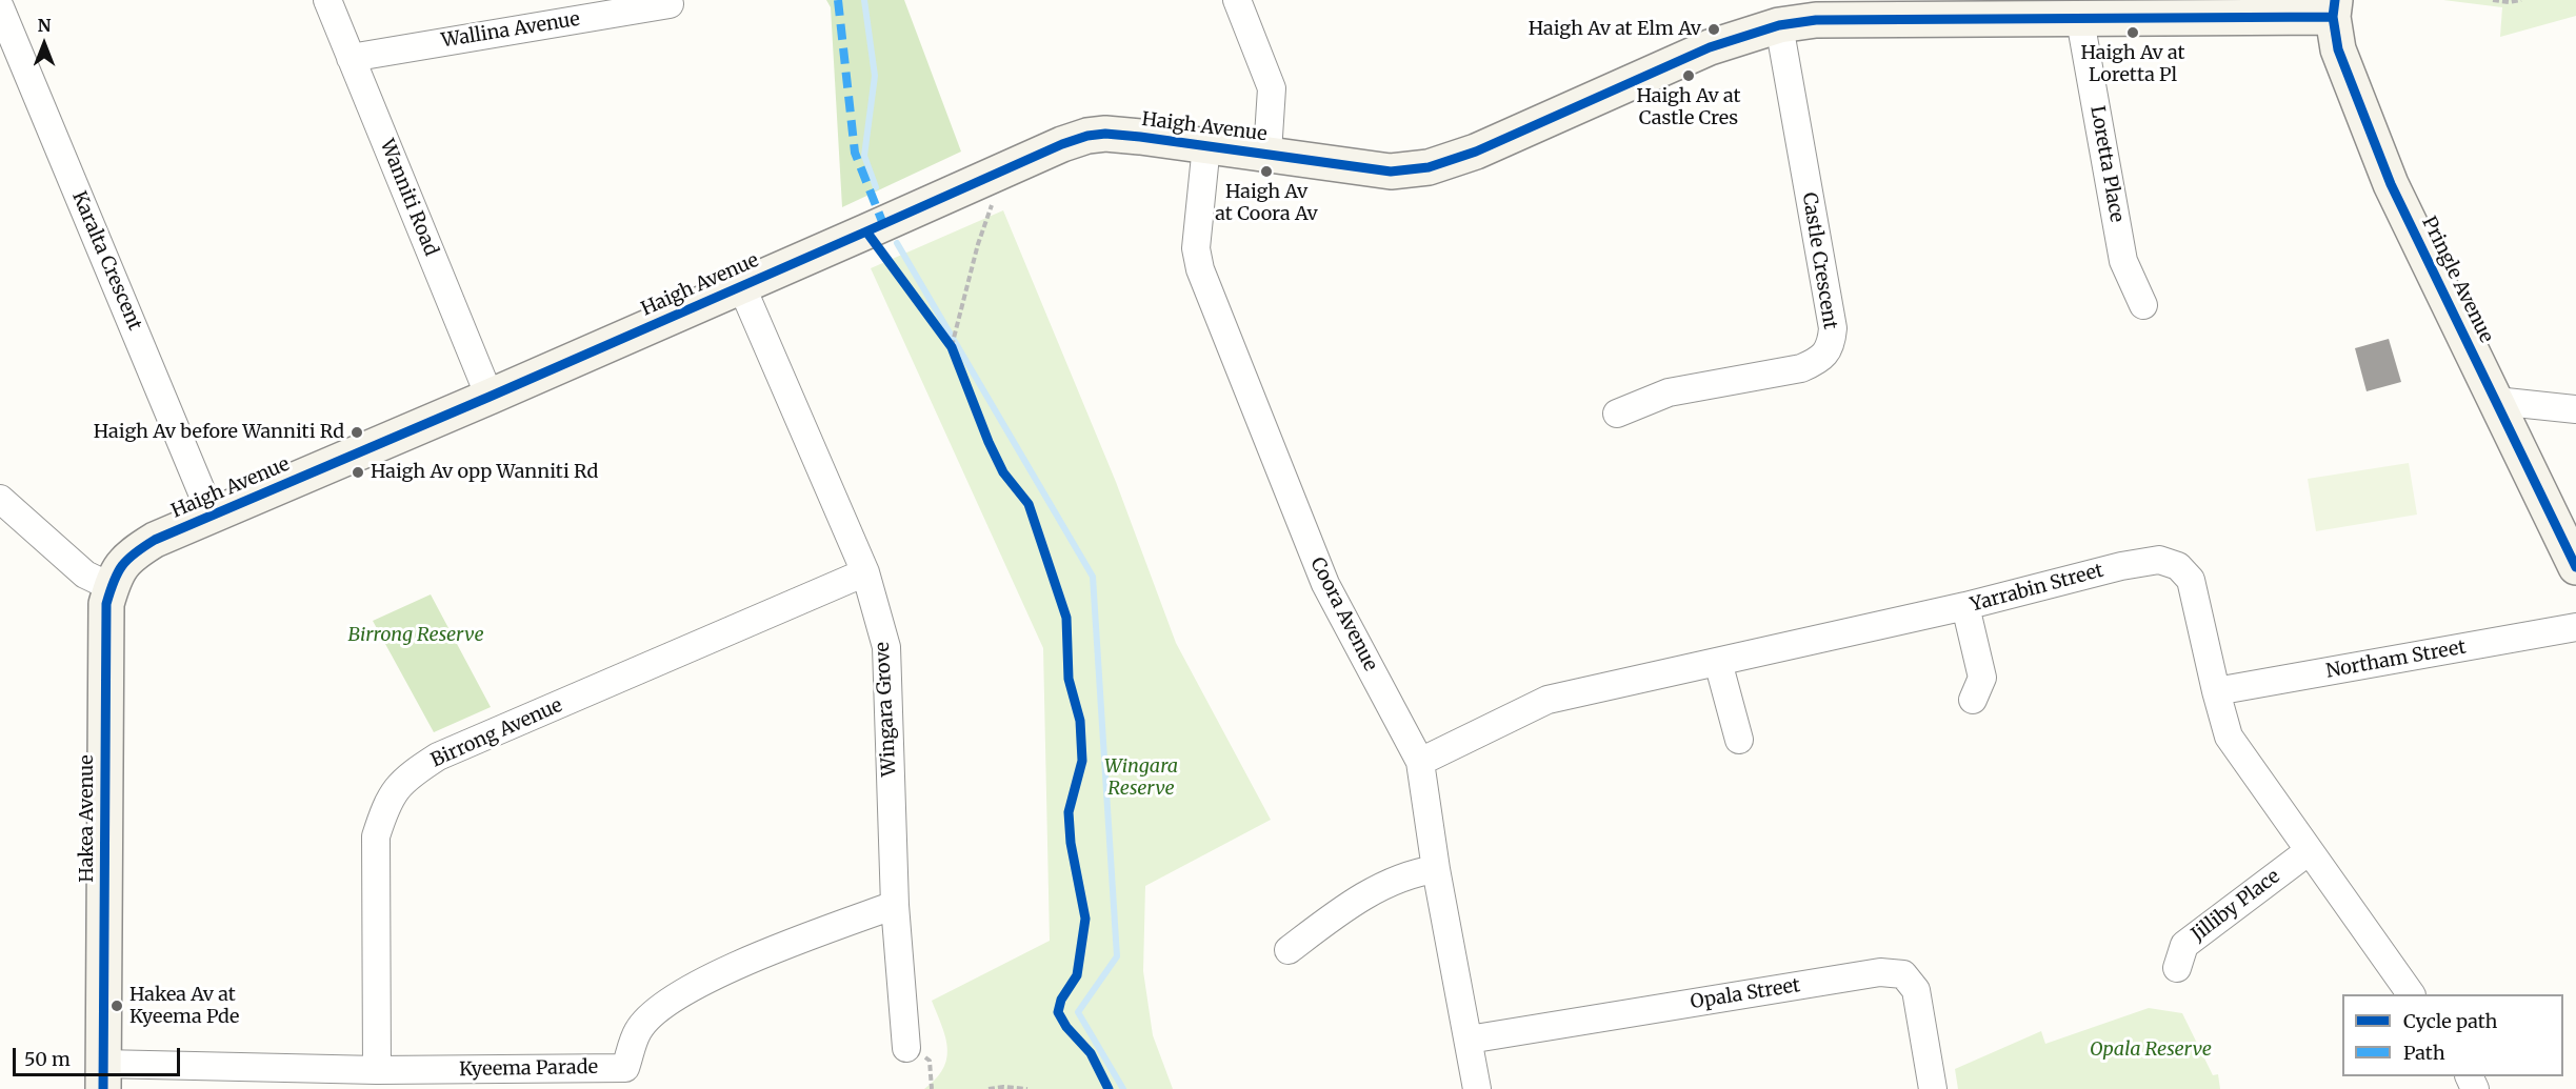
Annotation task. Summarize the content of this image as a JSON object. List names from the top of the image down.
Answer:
{
  "streets": {
    "street": [
      "Wallina Avenue",
      "Haigh Avenue",
      "Loretta Place",
      "Wanniti Road",
      "Karalta Crescent",
      "Castle Crescent",
      "Pringle Avenue",
      "Yarrabin Street",
      "Coora Avenue",
      "Northam Street",
      "Wingara Grove",
      "Birrong Avenue",
      "Hakea Avenue",
      "Jilliby Place",
      "Opala Street",
      "Kyeema Parade"
    ]
  },
  "crossings": [
    ["Wallina Avenue", "Wanniti Road"],
    ["Haigh Avenue", "Loretta Place"],
    ["Haigh Avenue", "Wanniti Road"],
    ["Haigh Avenue", "Karalta Crescent"],
    ["Haigh Avenue", "Castle Crescent"],
    ["Haigh Avenue", "Pringle Avenue"],
    ["Haigh Avenue", "Coora Avenue"],
    ["Haigh Avenue", "Wingara Grove"],
    ["Haigh Avenue", "Hakea Avenue"],
    ["Yarrabin Street", "Coora Avenue"],
    ["Yarrabin Street", "Northam Street"],
    ["Yarrabin Street", "Jilliby Place"],
    ["Coora Avenue", "Opala Street"],
    ["Wingara Grove", "Birrong Avenue"],
    ["Wingara Grove", "Kyeema Parade"],
    ["Birrong Avenue", "Kyeema Parade"],
    ["Hakea Avenue", "Kyeema Parade"]
  ],
  "parks": ["Birrong Reserve", "Wingara Reserve", "Opala Reserve"],
  "places": [
    "Haigh Av at Elm Av",
    "Haigh Av at Loretta Pl",
    "Haigh Av at Castle Cres",
    "Haigh Av at Coora Av",
    "Haigh Av before Wanniti Rd",
    "Haigh Av opp Wanniti Rd",
    "Hakea Av at Kyeema Pde"
  ],
  "legend": ["Cycle path", "Path"],
  "scale_bar": "50 m",
  "north": "top"
}
